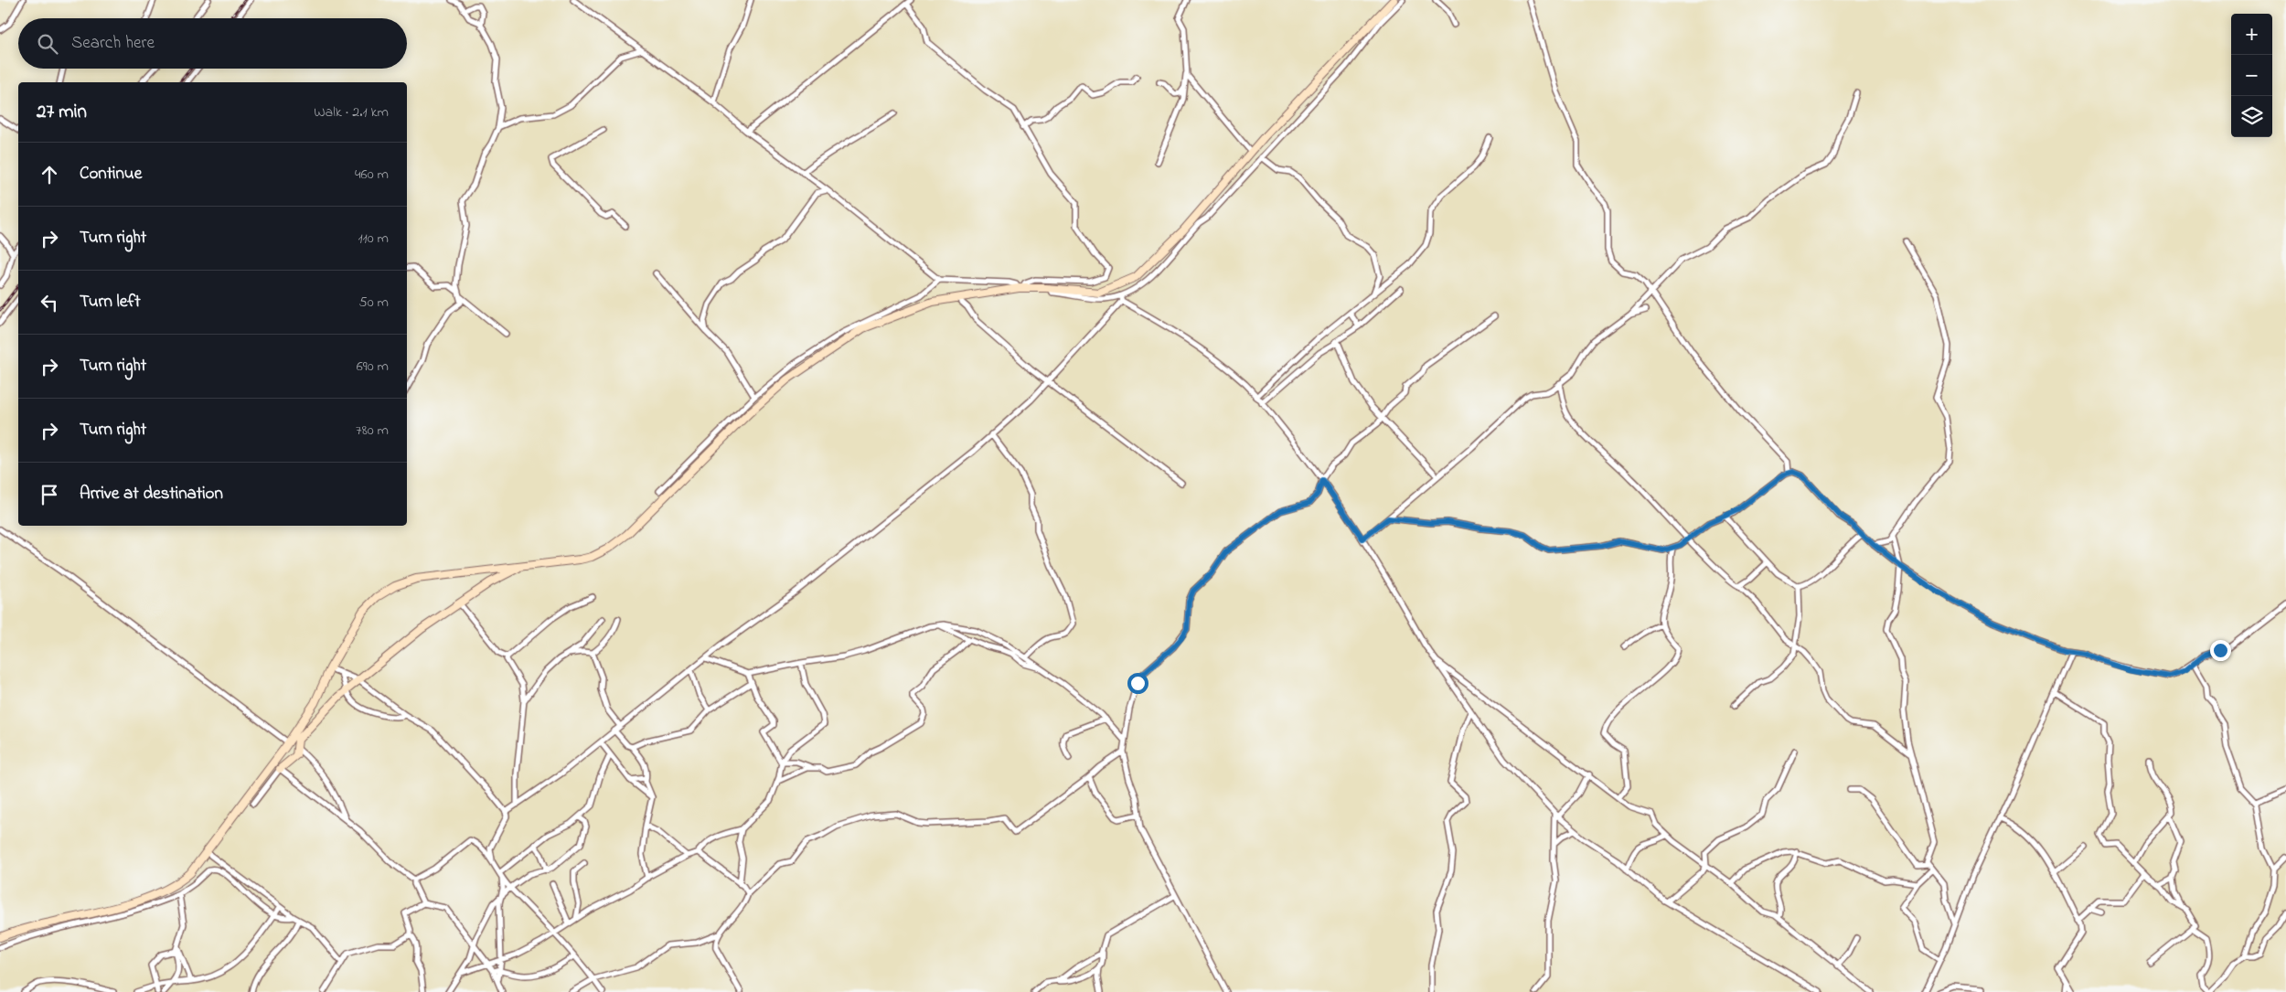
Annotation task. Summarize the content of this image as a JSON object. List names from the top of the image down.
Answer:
{
  "page": {
    "map_buttons": ["+", "−"],
    "search": "Search here",
    "heading": ["27 min", "Walk · 2.1 km"],
    "list": [
      ["Continue", "460 m"],
      ["Turn right", "110 m"],
      ["Turn left", "50 m"],
      ["Turn right", "690 m"],
      ["Turn right", "780 m"],
      "Arrive at destination"
    ]
  }
}
